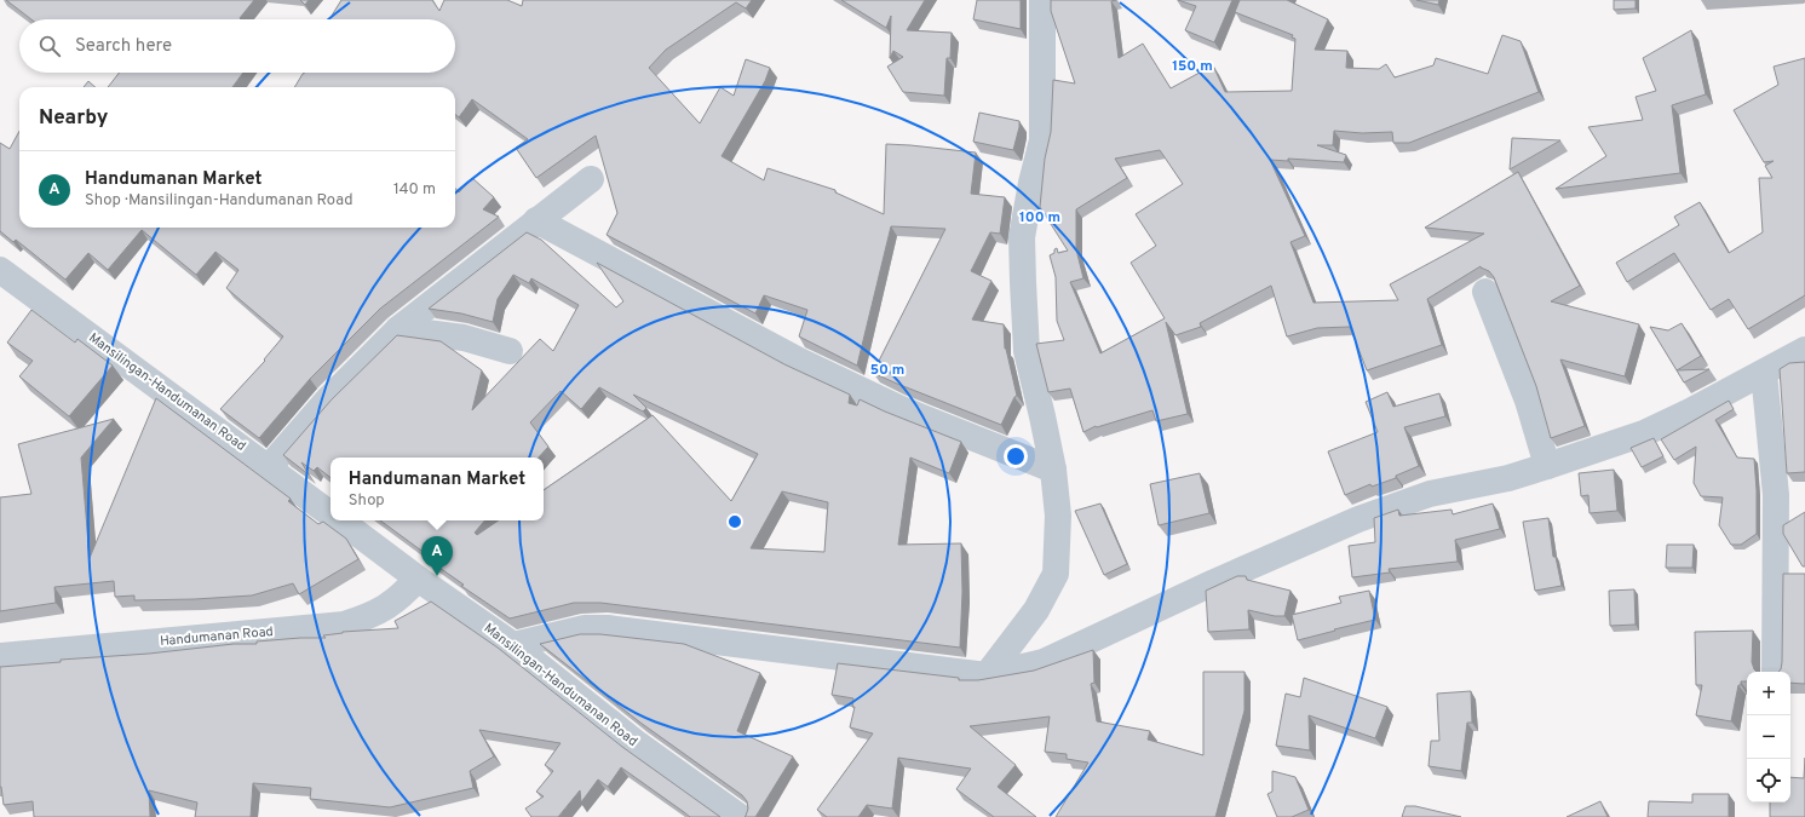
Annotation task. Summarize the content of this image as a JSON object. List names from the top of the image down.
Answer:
{
  "streets": {
    "street": ["Mansilingan-Handumanan Road", "Handumanan Road"]
  },
  "crossings": [
    ["Mansilingan-Handumanan Road", "Handumanan Road"]
  ],
  "page": {
    "search": "Search here",
    "heading": "Nearby",
    "list": [
      {
        "mark": "A",
        "name": "Handumanan Market",
        "note": "Shop · Mansilingan-Handumanan Road",
        "value": "140 m"
      }
    ],
    "popup": ["Handumanan Market", "Shop"],
    "pins": "A",
    "map_buttons": ["+", "−"]
  },
  "rings": ["150 m", "100 m", "50 m"]
}
